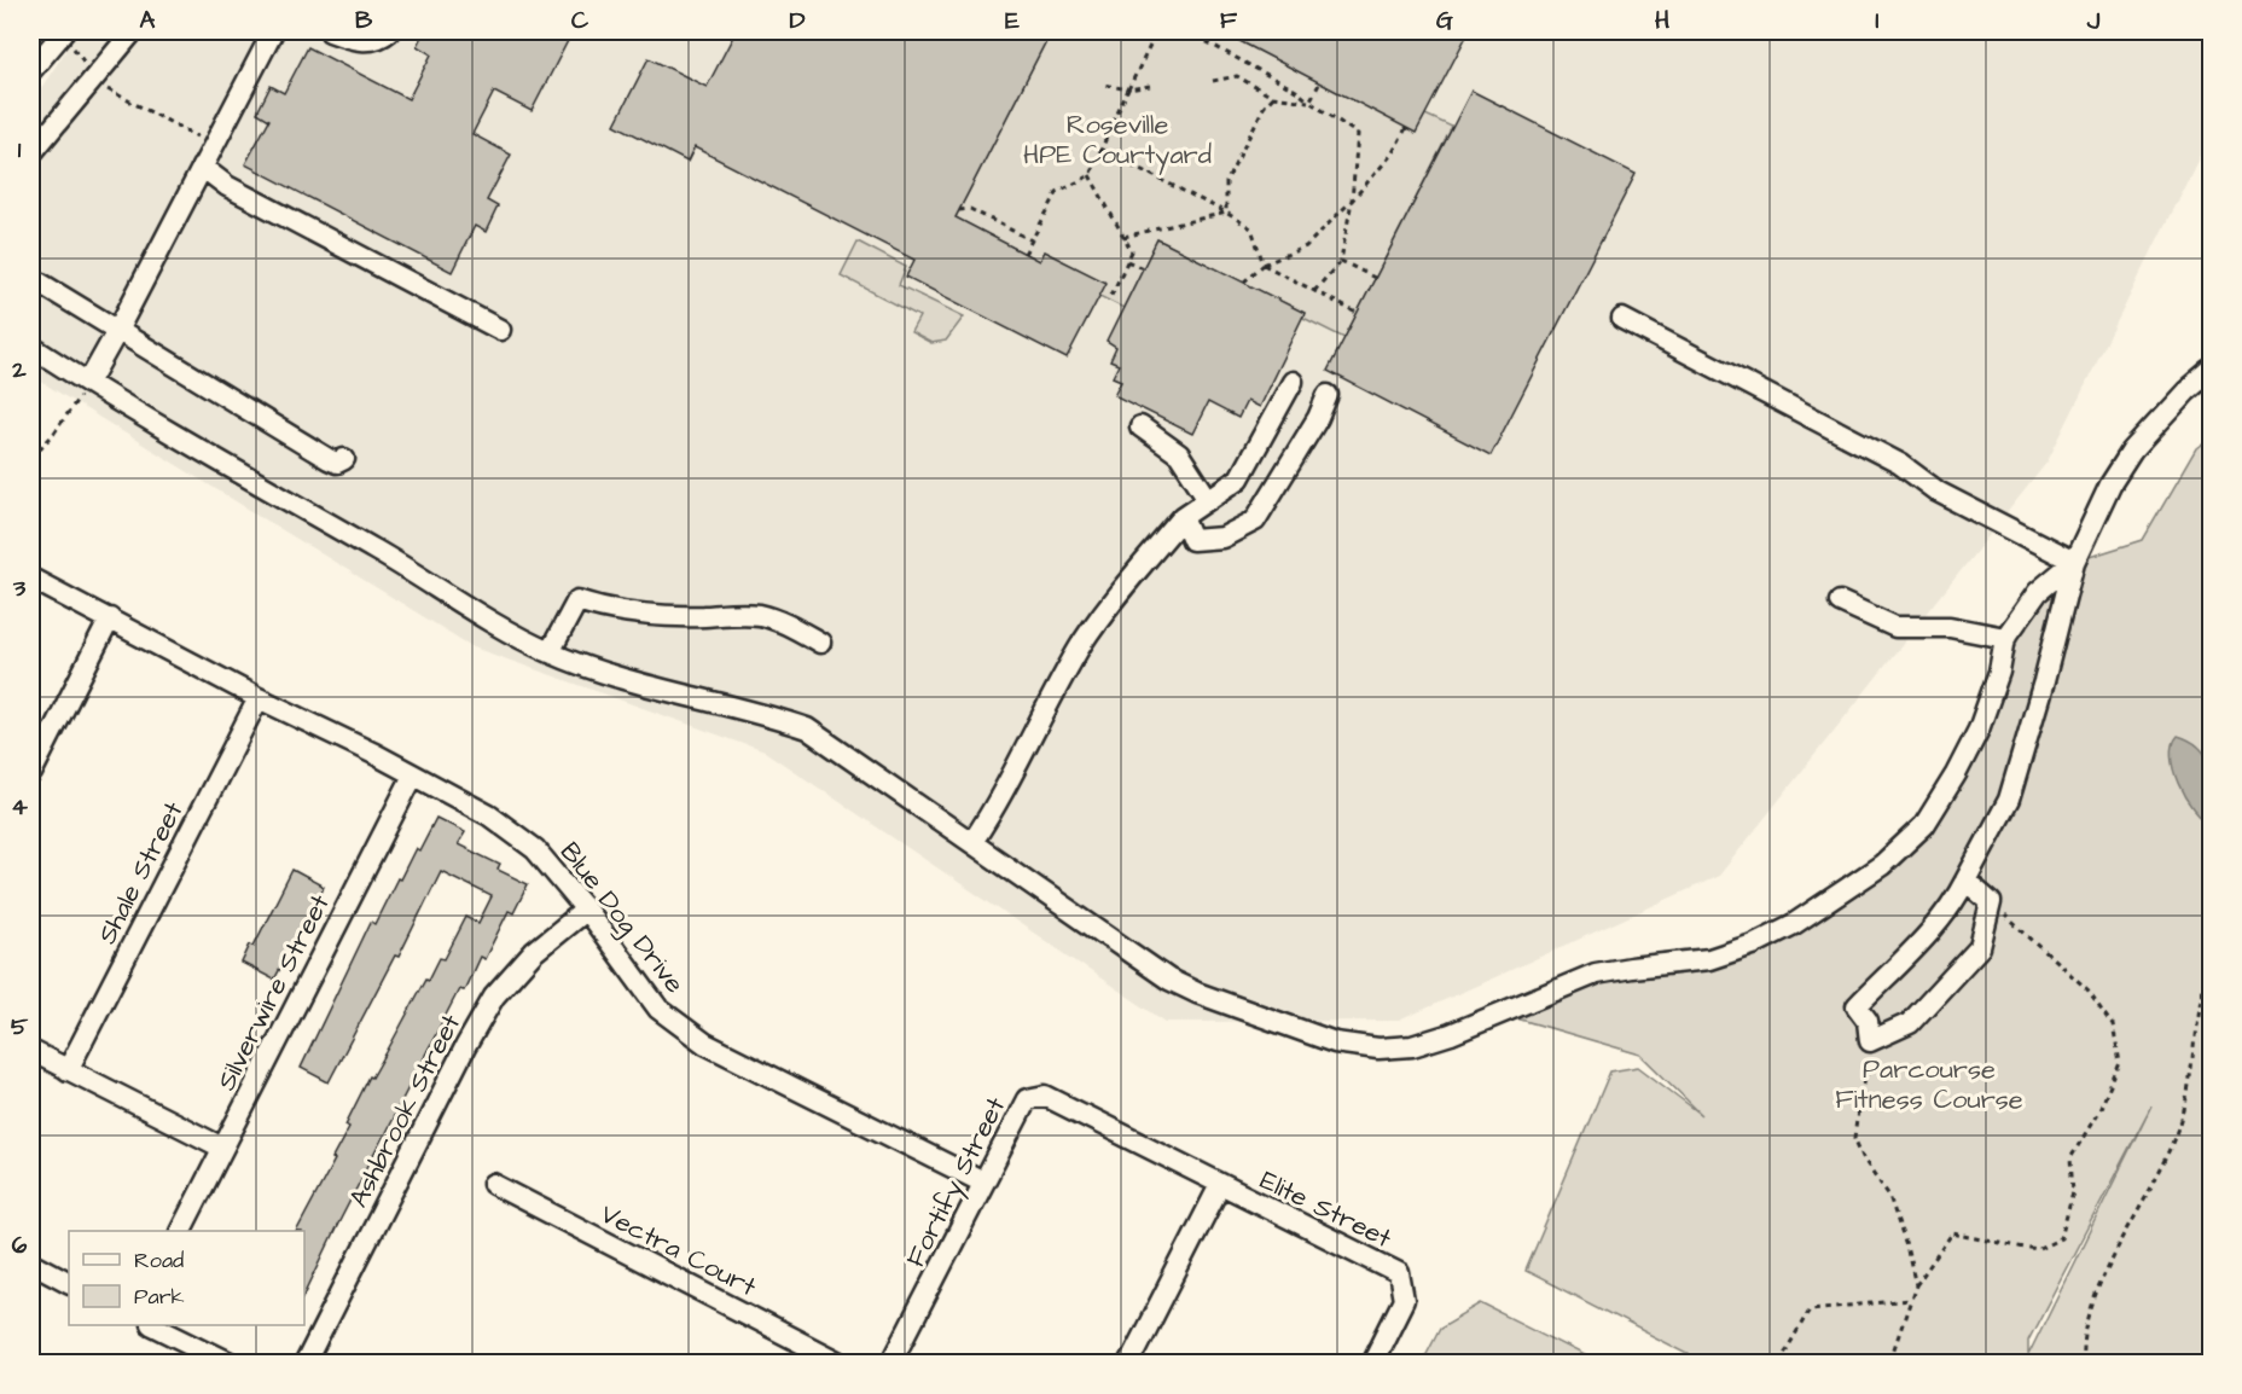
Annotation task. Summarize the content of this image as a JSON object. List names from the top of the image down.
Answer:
{
  "streets": {
    "street": [
      "Shale Street",
      "Blue Dog Drive",
      "Silverwire Street",
      "Ashbrook Street",
      "Fortify Street",
      "Elite Street",
      "Vectra Court"
    ]
  },
  "crossings": [
    ["Shale Street", "Blue Dog Drive"],
    ["Blue Dog Drive", "Silverwire Street"],
    ["Blue Dog Drive", "Ashbrook Street"],
    ["Blue Dog Drive", "Fortify Street"],
    ["Fortify Street", "Elite Street"]
  ],
  "parks": ["Roseville HPE Courtyard", "Parcourse Fitness Course"],
  "legend": ["Road", "Park"],
  "grid": {
    "columns": [
      "A",
      "B",
      "C",
      "D",
      "E",
      "F",
      "G",
      "H",
      "I",
      "J"
    ],
    "rows": [
      "1",
      "2",
      "3",
      "4",
      "5",
      "6"
    ]
  }
}
